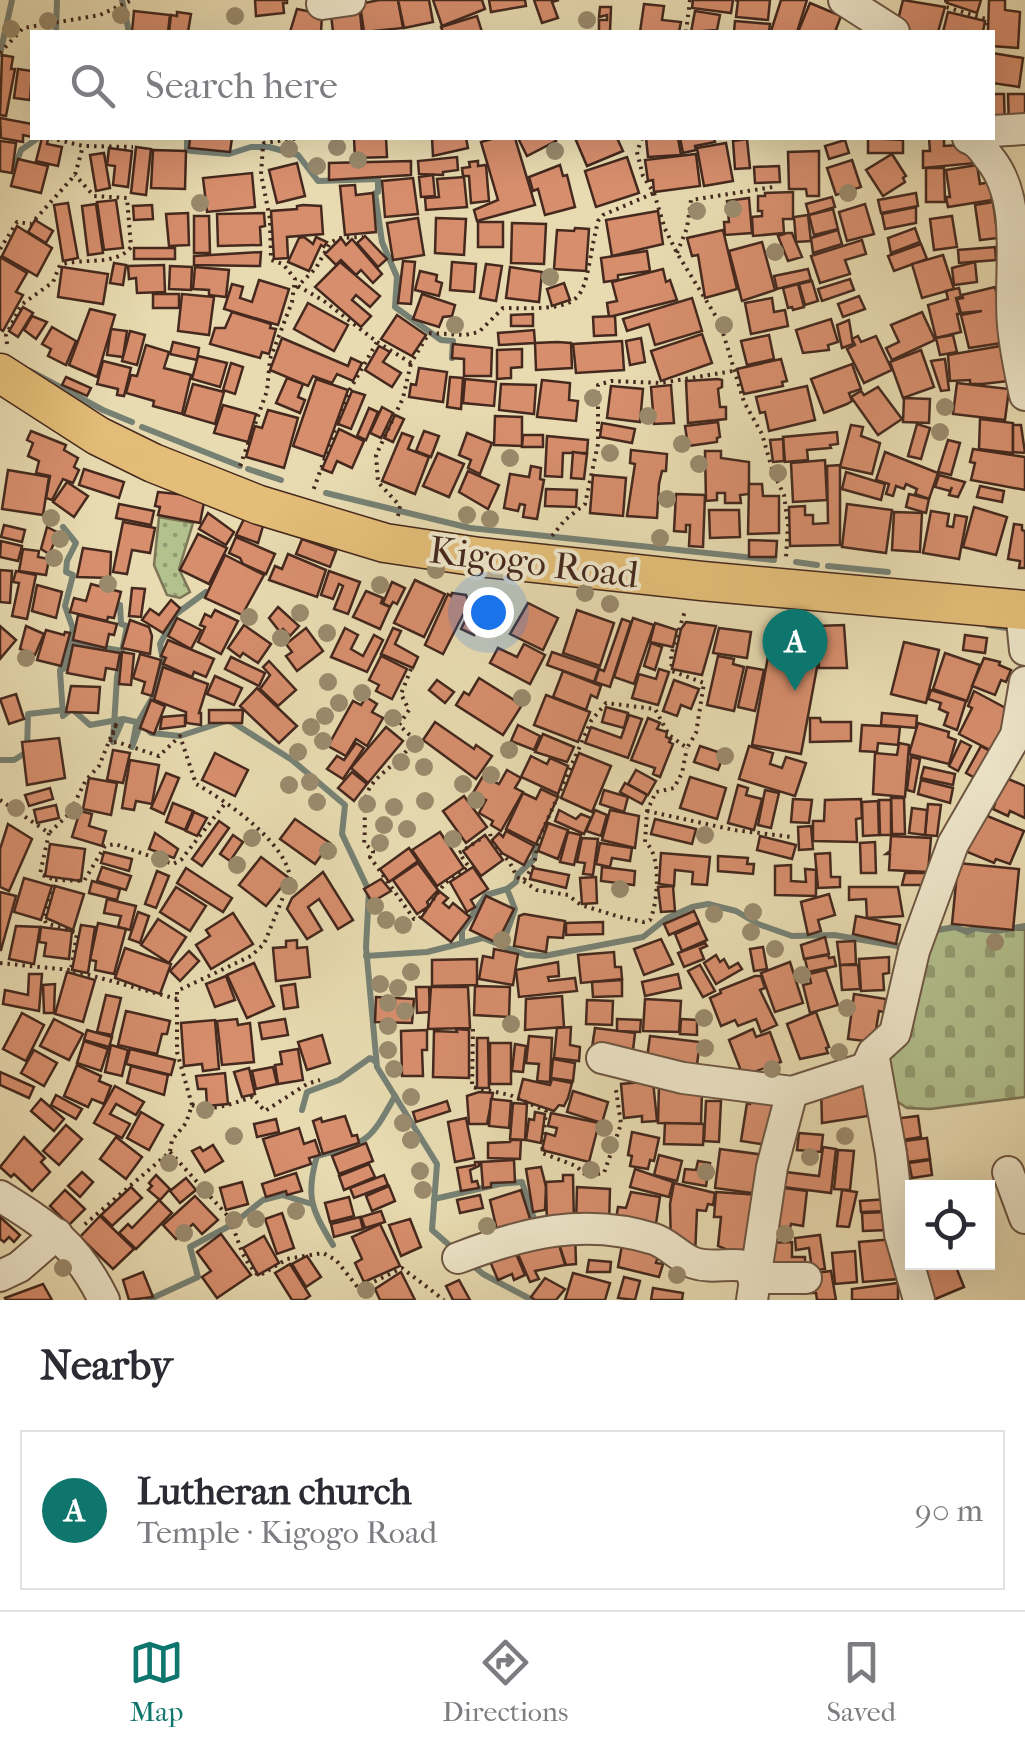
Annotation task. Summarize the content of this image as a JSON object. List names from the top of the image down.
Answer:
{
  "streets": {
    "main road": ["Kigogo Road"]
  },
  "page": {
    "search": "Search here",
    "pins": "A",
    "heading": "Nearby",
    "list": [
      {
        "mark": "A",
        "name": "Lutheran church",
        "note": "Temple · Kigogo Road",
        "value": "90 m"
      }
    ],
    "nav": ["Map", "Directions", "Saved"]
  }
}
